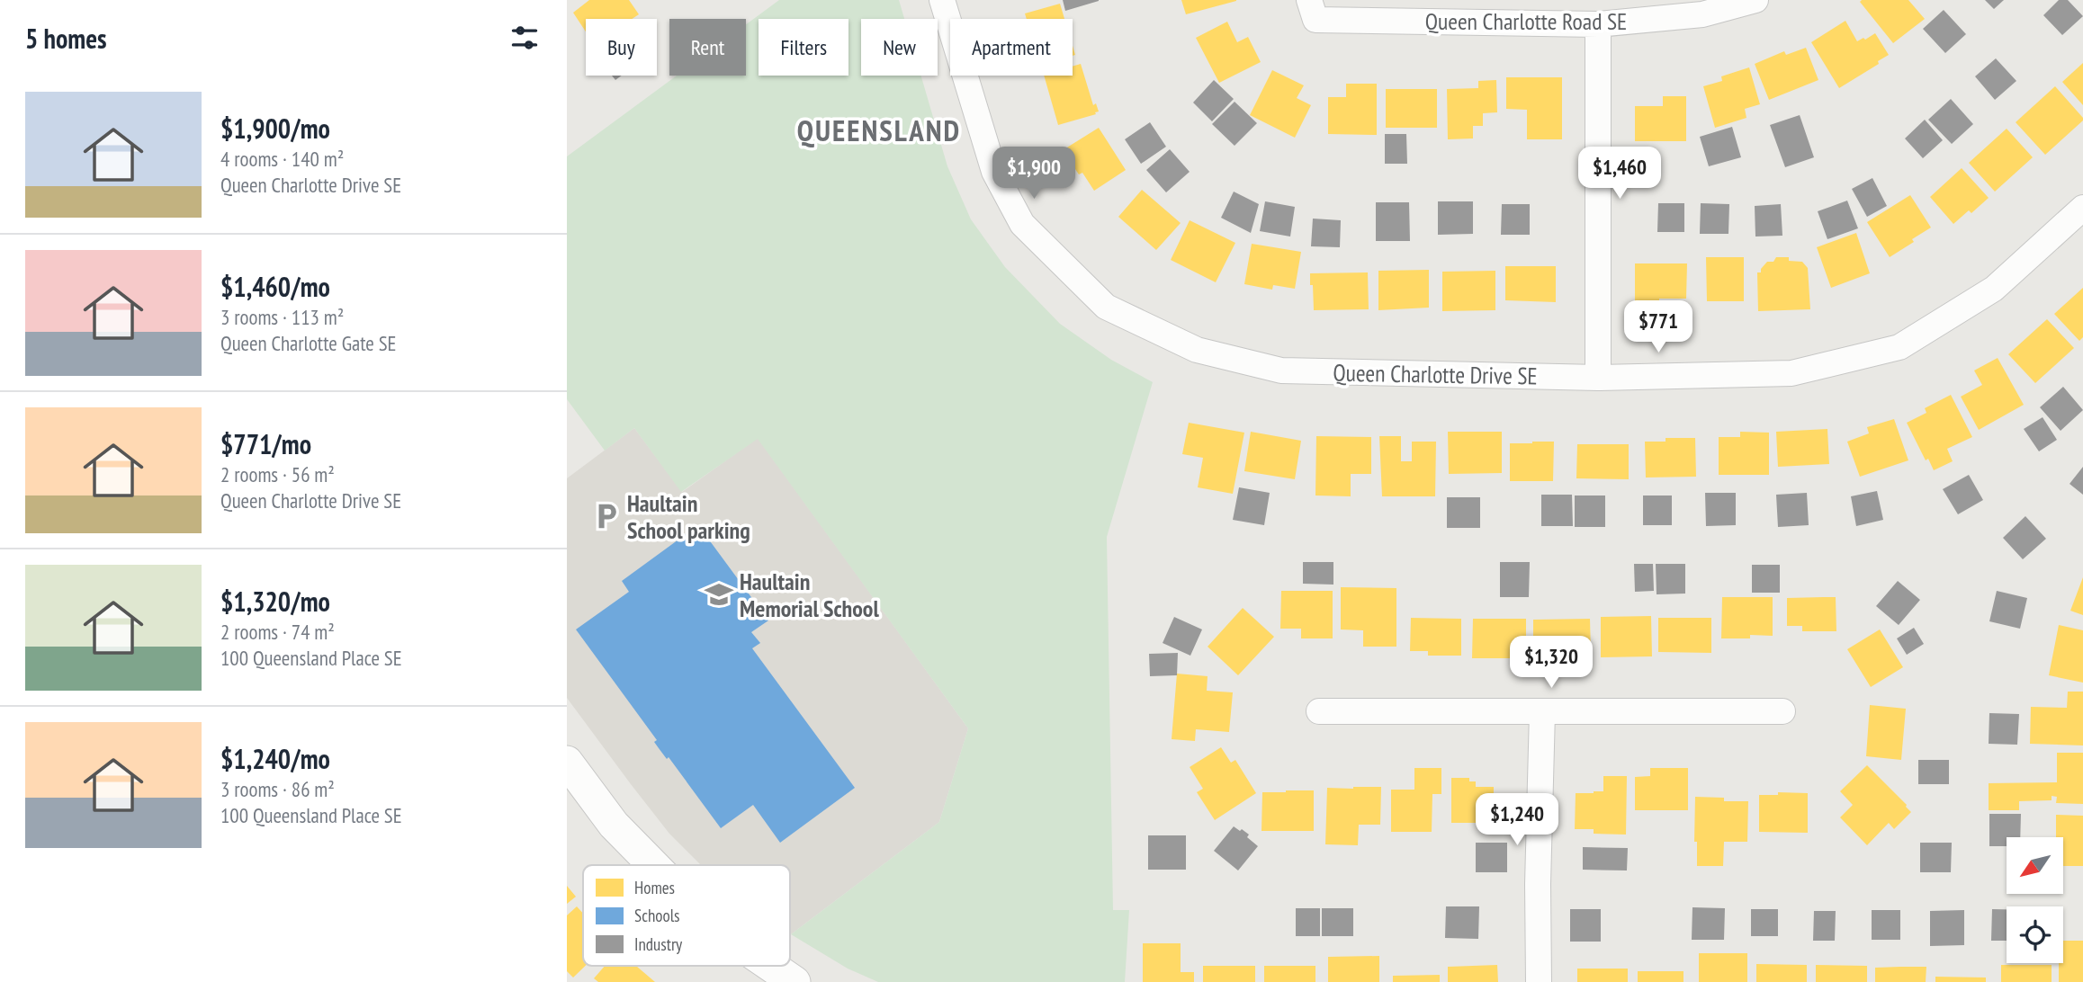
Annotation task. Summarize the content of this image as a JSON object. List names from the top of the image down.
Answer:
{
  "streets": {
    "street": ["Queen Charlotte Road SE", "Queen Charlotte Drive SE"]
  },
  "districts": ["QUEENSLAND"],
  "places": {
    "parking": ["Haultain School parking"],
    "school or university": ["Haultain Memorial School"]
  },
  "legend": ["Homes", "Schools", "Industry"],
  "north": "bottom left",
  "page": {
    "heading": "5 homes",
    "chip": [
      "Buy",
      "Rent",
      "Filters",
      "New",
      "Apartment"
    ],
    "list": [
      {
        "name": "$1,900/mo",
        "note": "4 rooms · 140 m² · Queen Charlotte Drive SE"
      },
      {
        "name": "$1,460/mo",
        "note": "3 rooms · 113 m² · Queen Charlotte Gate SE"
      },
      {
        "name": "$771/mo",
        "note": "2 rooms · 56 m² · Queen Charlotte Drive SE"
      },
      {
        "name": "$1,320/mo",
        "note": "2 rooms · 74 m² · 100 Queensland Place SE"
      },
      {
        "name": "$1,240/mo",
        "note": "3 rooms · 86 m² · 100 Queensland Place SE"
      }
    ],
    "price": [
      "$1,900",
      "$1,460",
      "$771",
      "$1,320",
      "$1,240"
    ]
  }
}
